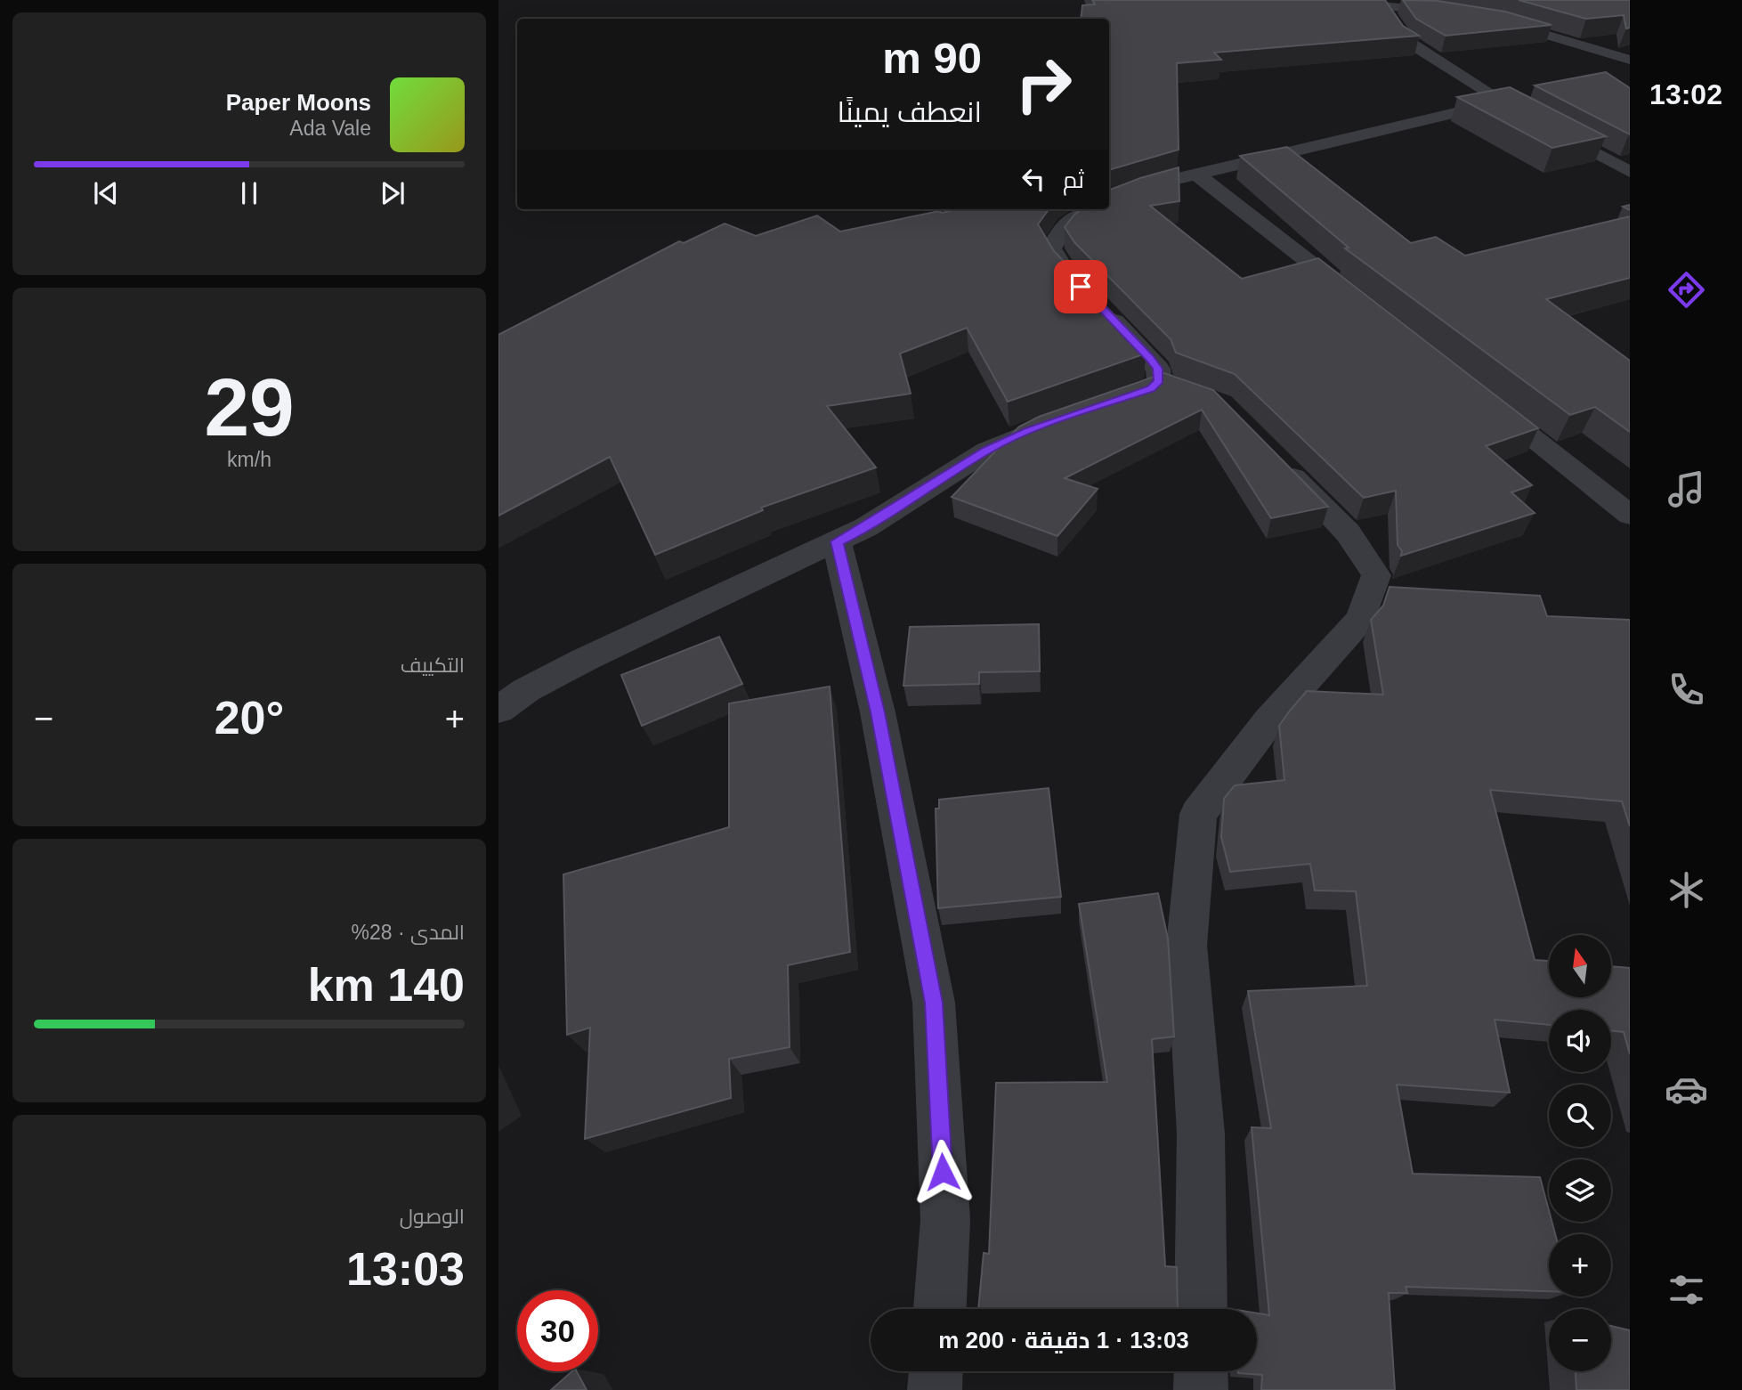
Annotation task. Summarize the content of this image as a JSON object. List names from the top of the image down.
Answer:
{
  "north": "top",
  "page": {
    "tabs": "13:02",
    "turn": ["90 m", "انعطف يمينًا"],
    "song": ["Paper Moons", "Ada Vale"],
    "then": "ثم",
    "tile": [
      ["29", "km/h"],
      "التكييف",
      ["المدى · 28%", "140 km"],
      ["الوصول", "13:03"]
    ],
    "heat": ["−", "20°", "+"],
    "map_buttons": ["+", "−"],
    "limit": "30",
    "trip": "13:03 · 1 دقيقة · 200 m"
  }
}
